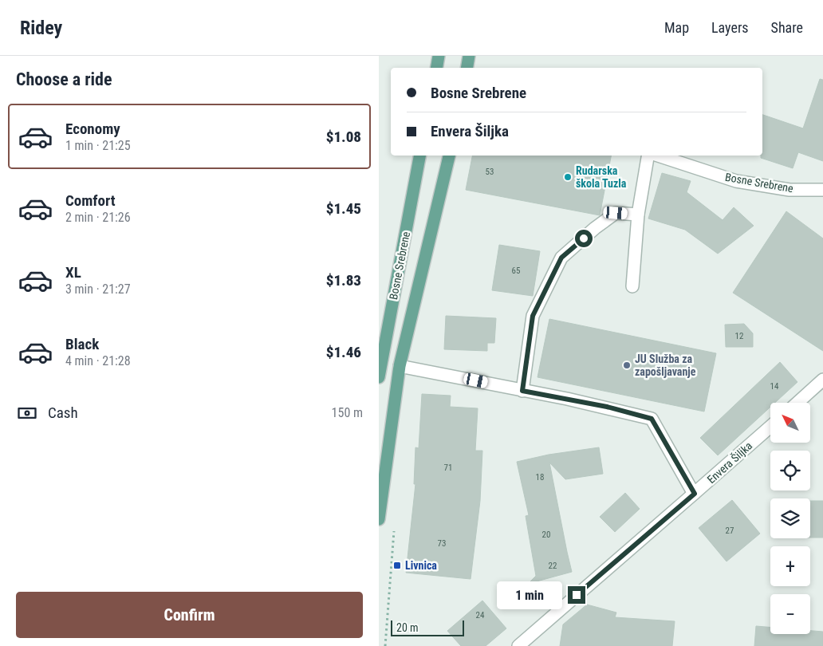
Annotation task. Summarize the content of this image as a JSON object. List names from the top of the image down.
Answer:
{
  "streets": {
    "main road": ["Bosne Srebrene"],
    "street": ["Envera Šiljka"]
  },
  "places": {
    "other": ["Rudarska škola Tuzla", "JU Služba za zapošljavanje"],
    "transit": ["Livnica"]
  },
  "house_numbers": [
    "53",
    "65",
    "12",
    "14",
    "71",
    "18",
    "27",
    "20",
    "73",
    "22",
    "24"
  ],
  "scale_bar": "20 m",
  "north": "top left",
  "page": {
    "header": "Ridey",
    "nav": ["Map", "Layers", "Share"],
    "heading": "Choose a ride",
    "banner": ["Bosne Srebrene", "Envera Šiljka"],
    "list": [
      {
        "name": "Economy",
        "note": "1 min · 21:25",
        "value": "$1.08"
      },
      {
        "name": "Comfort",
        "note": "2 min · 21:26",
        "value": "$1.45"
      },
      {
        "name": "XL",
        "note": "3 min · 21:27",
        "value": "$1.83"
      },
      {
        "name": "Black",
        "note": "4 min · 21:28",
        "value": "$1.46"
      }
    ],
    "pay": ["Cash", "150 m"],
    "map_buttons": ["+", "−"],
    "bubble": "1 min",
    "buttons": "Confirm",
    "scale": "20 m"
  }
}
